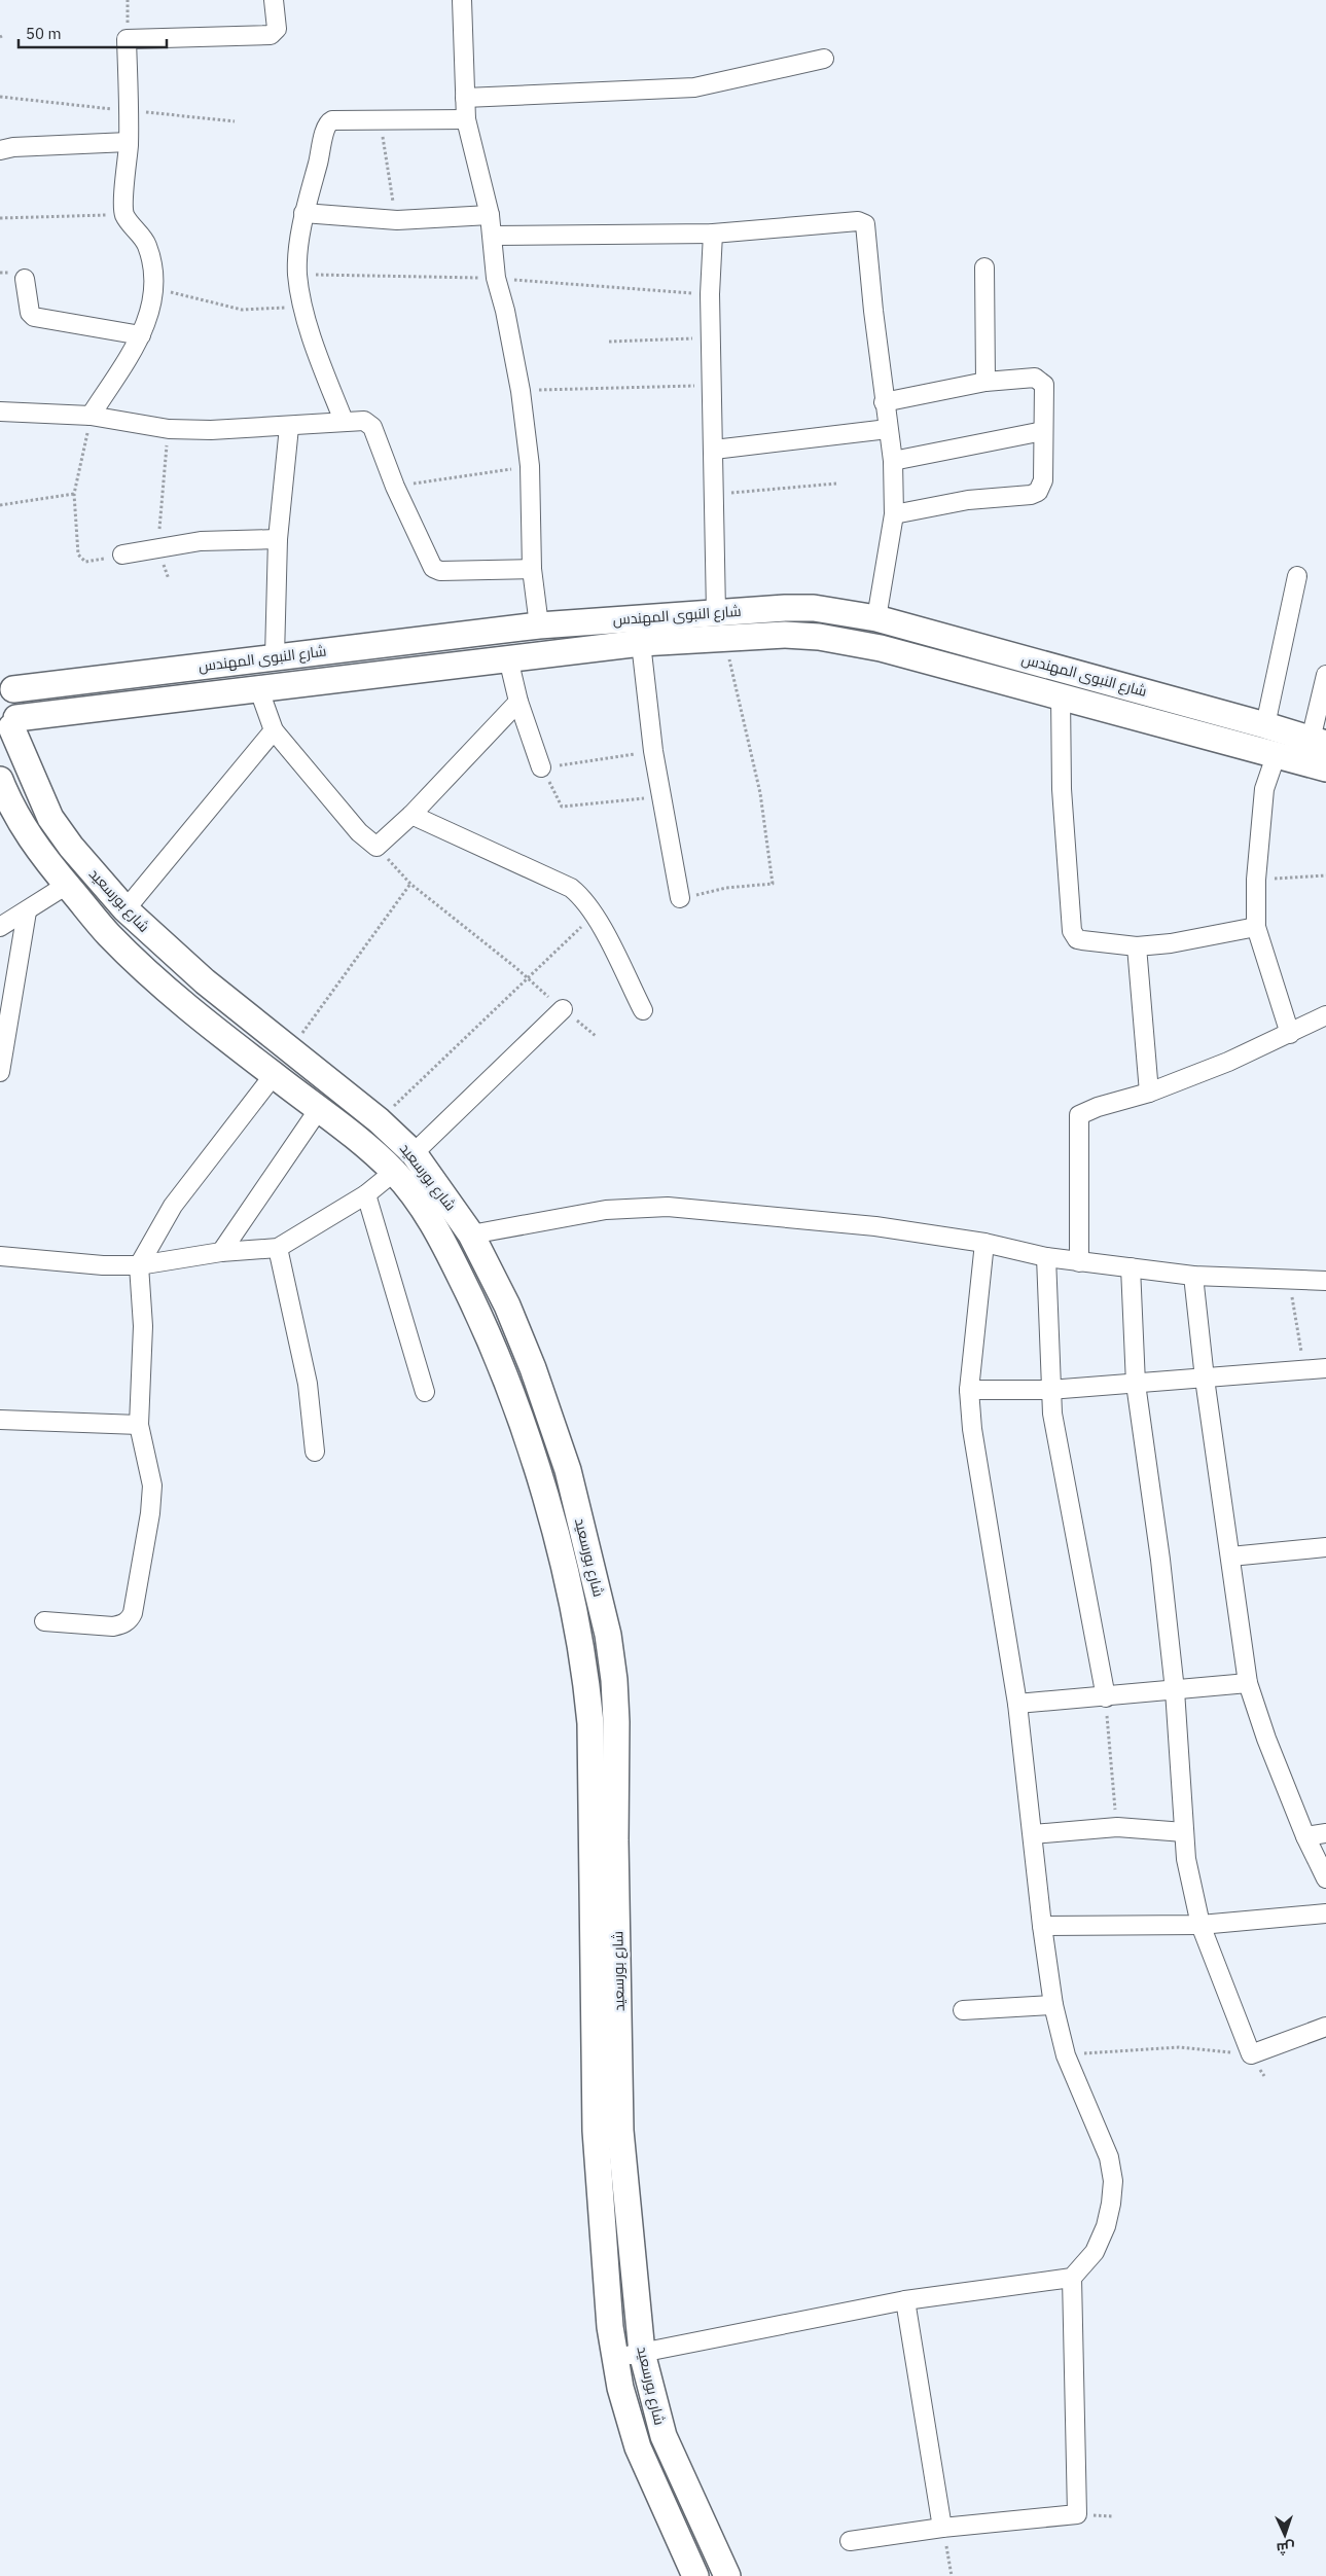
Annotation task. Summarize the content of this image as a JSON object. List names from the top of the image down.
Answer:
{
  "streets": {
    "street": ["شارع النبوى المهندس", "شارع بورسعيد"]
  },
  "crossings": [
    ["شارع النبوى المهندس", "شارع بورسعيد"]
  ],
  "scale_bar": "50 m",
  "north": "bottom"
}
